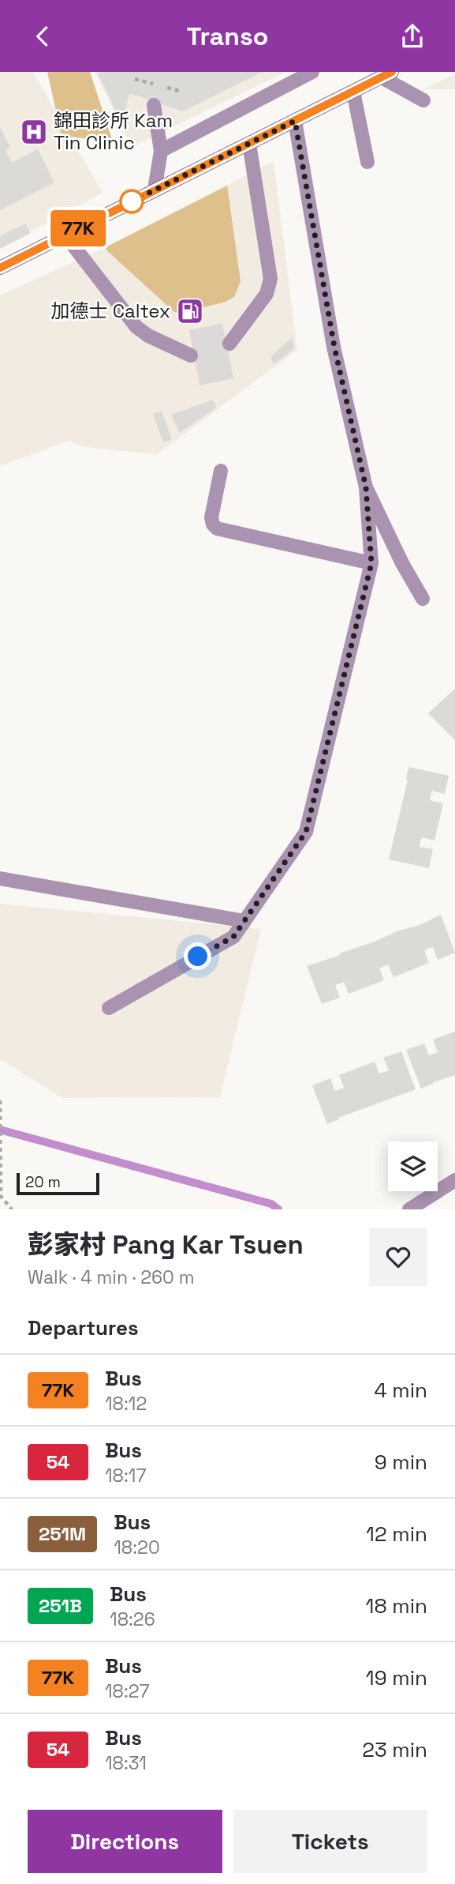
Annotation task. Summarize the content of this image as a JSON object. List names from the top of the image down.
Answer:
{
  "places": {
    "hospital": ["錦田診所 Kam Tin Clinic"],
    "fuel station": ["加德士 Caltex"]
  },
  "lines": ["bus line 77K"],
  "scale_bar": "20 m",
  "page": {
    "header": "Transo",
    "on_map": "77K",
    "scale": "20 m",
    "heading": [
      ["彭家村 Pang Kar Tsuen", "Walk · 4 min · 260 m"],
      "Departures"
    ],
    "list": [
      {
        "mark": "77K",
        "name": "Bus",
        "note": "18:12",
        "value": "4 min"
      },
      {
        "mark": "54",
        "name": "Bus",
        "note": "18:17",
        "value": "9 min"
      },
      {
        "mark": "251M",
        "name": "Bus",
        "note": "18:20",
        "value": "12 min"
      },
      {
        "mark": "251B",
        "name": "Bus",
        "note": "18:26",
        "value": "18 min"
      },
      {
        "mark": "77K",
        "name": "Bus",
        "note": "18:27",
        "value": "19 min"
      },
      {
        "mark": "54",
        "name": "Bus",
        "note": "18:31",
        "value": "23 min"
      }
    ],
    "buttons": ["Directions", "Tickets"]
  }
}
